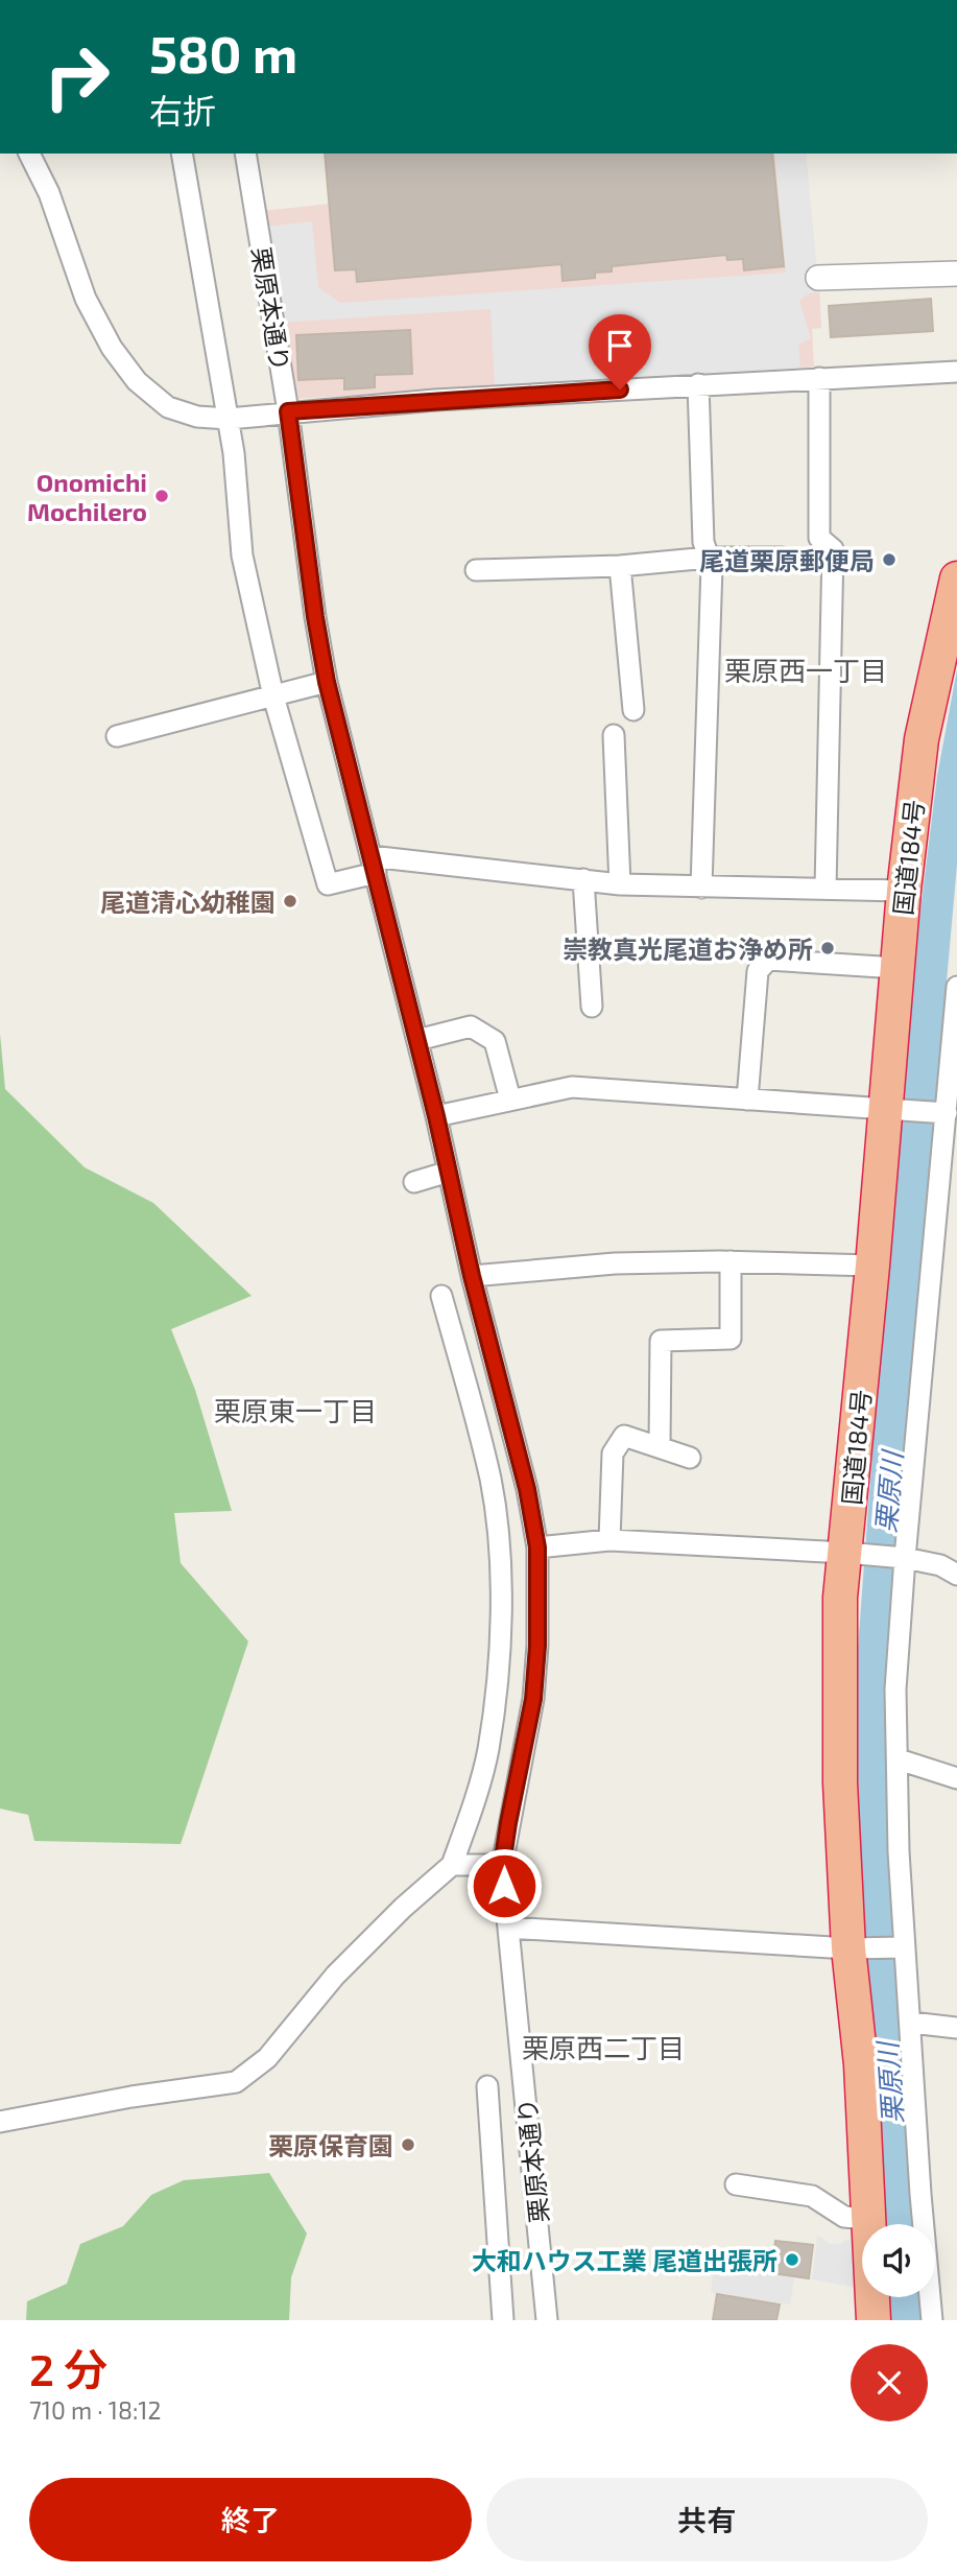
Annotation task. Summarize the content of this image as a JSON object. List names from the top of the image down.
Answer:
{
  "streets": {
    "highway": ["国道184号"],
    "street": ["栗原本通り"]
  },
  "districts": ["栗原西一丁目", "栗原東一丁目", "栗原西二丁目"],
  "water": ["栗原川"],
  "places": [
    "Onomichi Mochilero",
    "尾道栗原郵便局",
    "尾道清心幼稚園",
    "崇教真光尾道お浄め所",
    "栗原保育園",
    "大和ハウス工業 尾道出張所"
  ],
  "page": {
    "turn": ["580 m", "右折"],
    "heading": ["2 分", "710 m · 18:12"],
    "buttons": ["終了", "共有"]
  }
}
